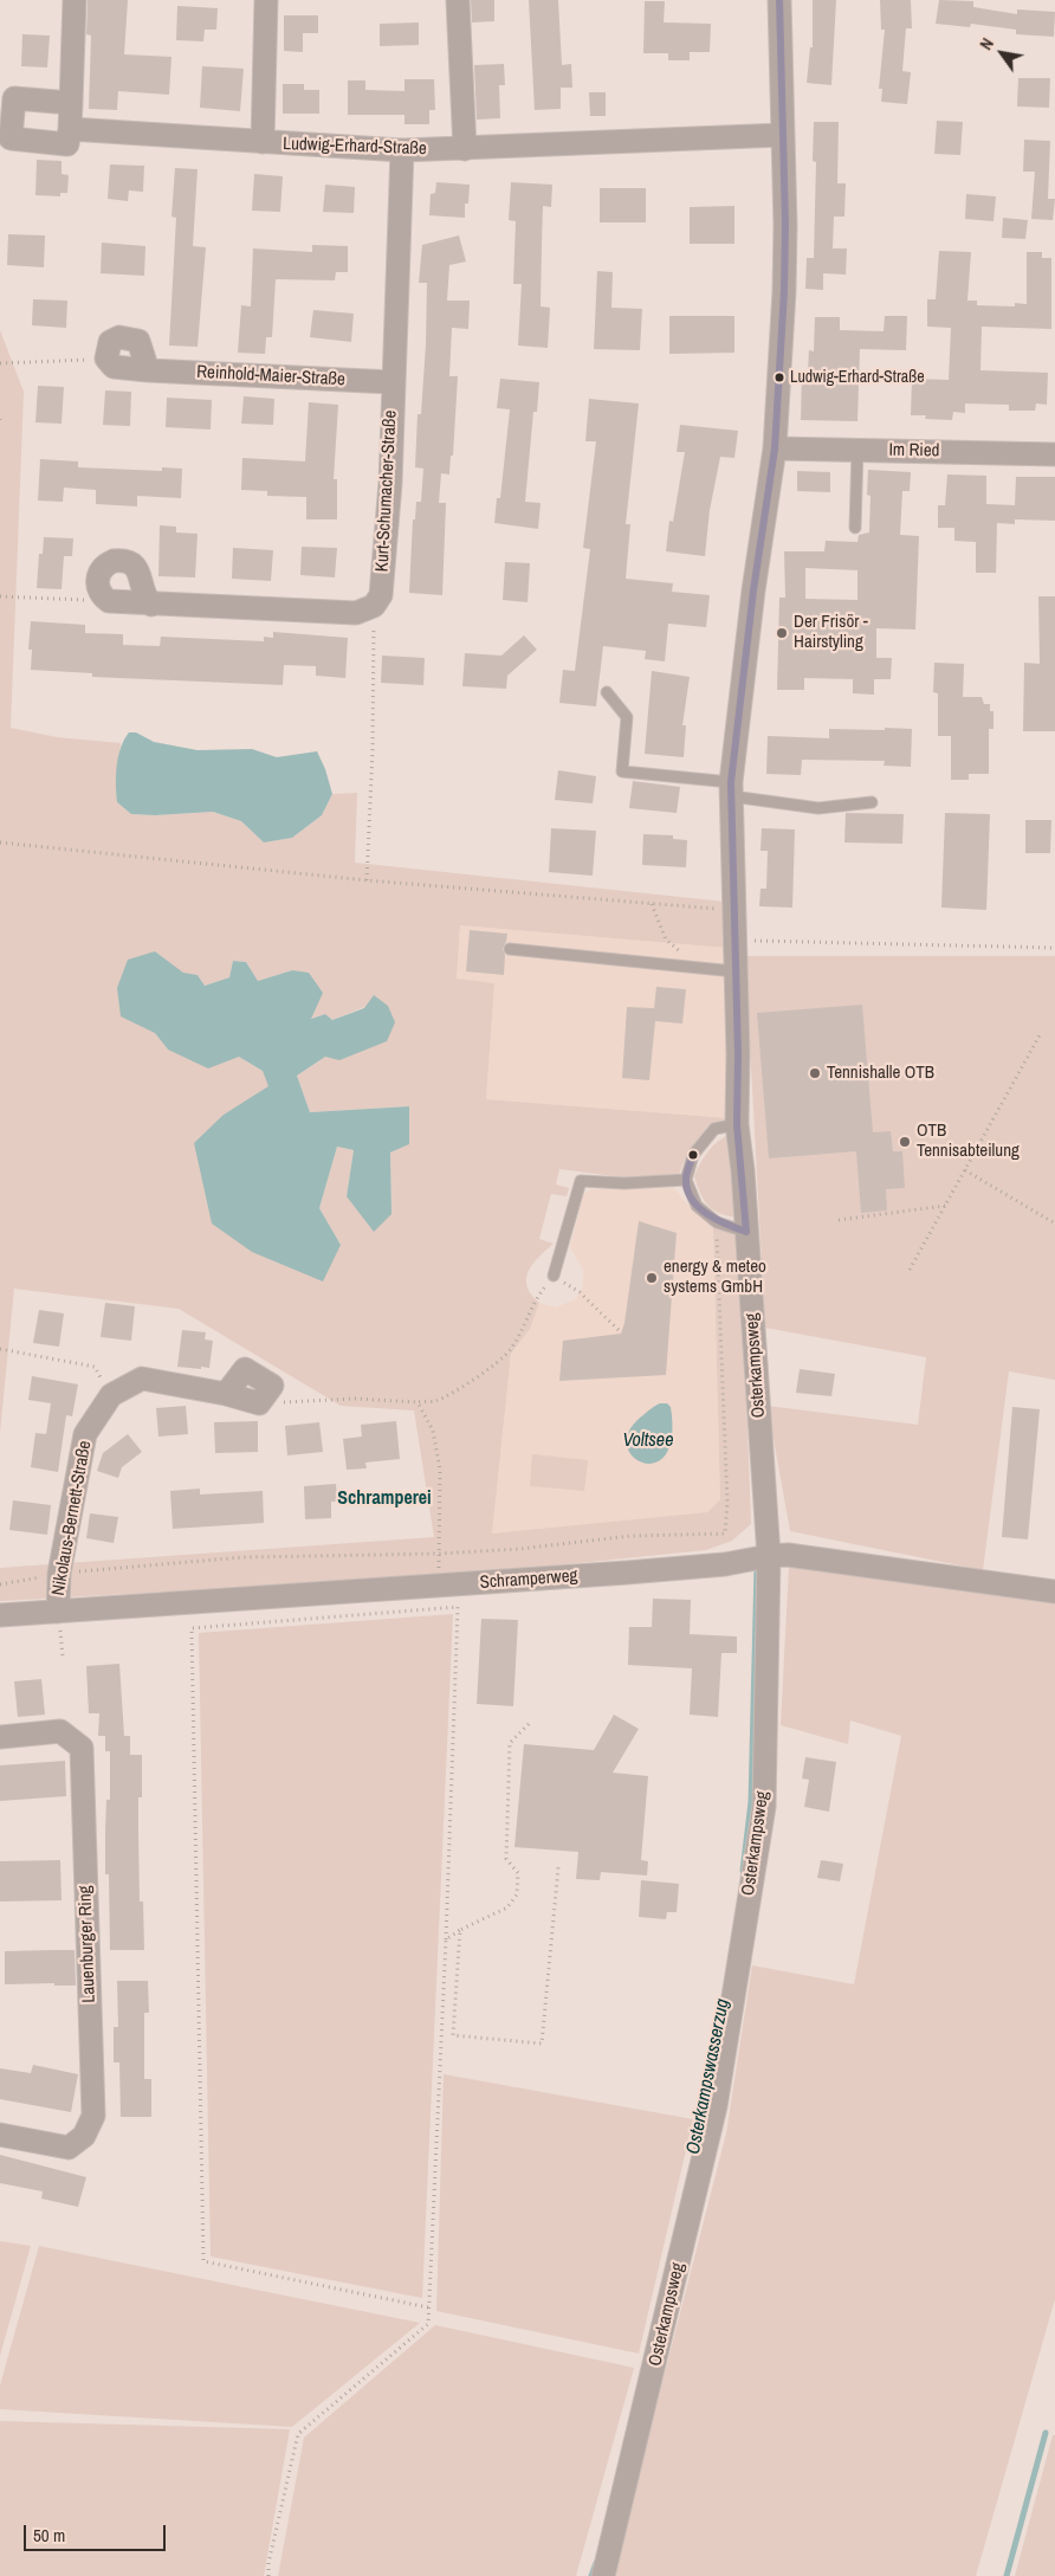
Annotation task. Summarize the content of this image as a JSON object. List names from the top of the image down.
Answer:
{
  "streets": {
    "street": [
      "Ludwig-Erhard-Straße",
      "Reinhold-Maier-Straße",
      "Im Ried",
      "Kurt-Schumacher-Straße",
      "Osterkampsweg",
      "Nikolaus-Bernett-Straße",
      "Schramperweg",
      "Lauenburger Ring"
    ]
  },
  "crossings": [
    ["Ludwig-Erhard-Straße", "Kurt-Schumacher-Straße"],
    ["Ludwig-Erhard-Straße", "Osterkampsweg"],
    ["Reinhold-Maier-Straße", "Kurt-Schumacher-Straße"],
    ["Im Ried", "Osterkampsweg"],
    ["Osterkampsweg", "Schramperweg"],
    ["Nikolaus-Bernett-Straße", "Schramperweg"]
  ],
  "districts": ["Schramperei"],
  "water": ["Voltsee", "Osterkampswasserzug"],
  "places": [
    "Ludwig-Erhard-Straße",
    "Der Frisör - Hairstyling",
    "Tennishalle OTB",
    "OTB Tennisabteilung",
    "energy & meteo systems GmbH"
  ],
  "scale_bar": "50 m",
  "north": "top left"
}
